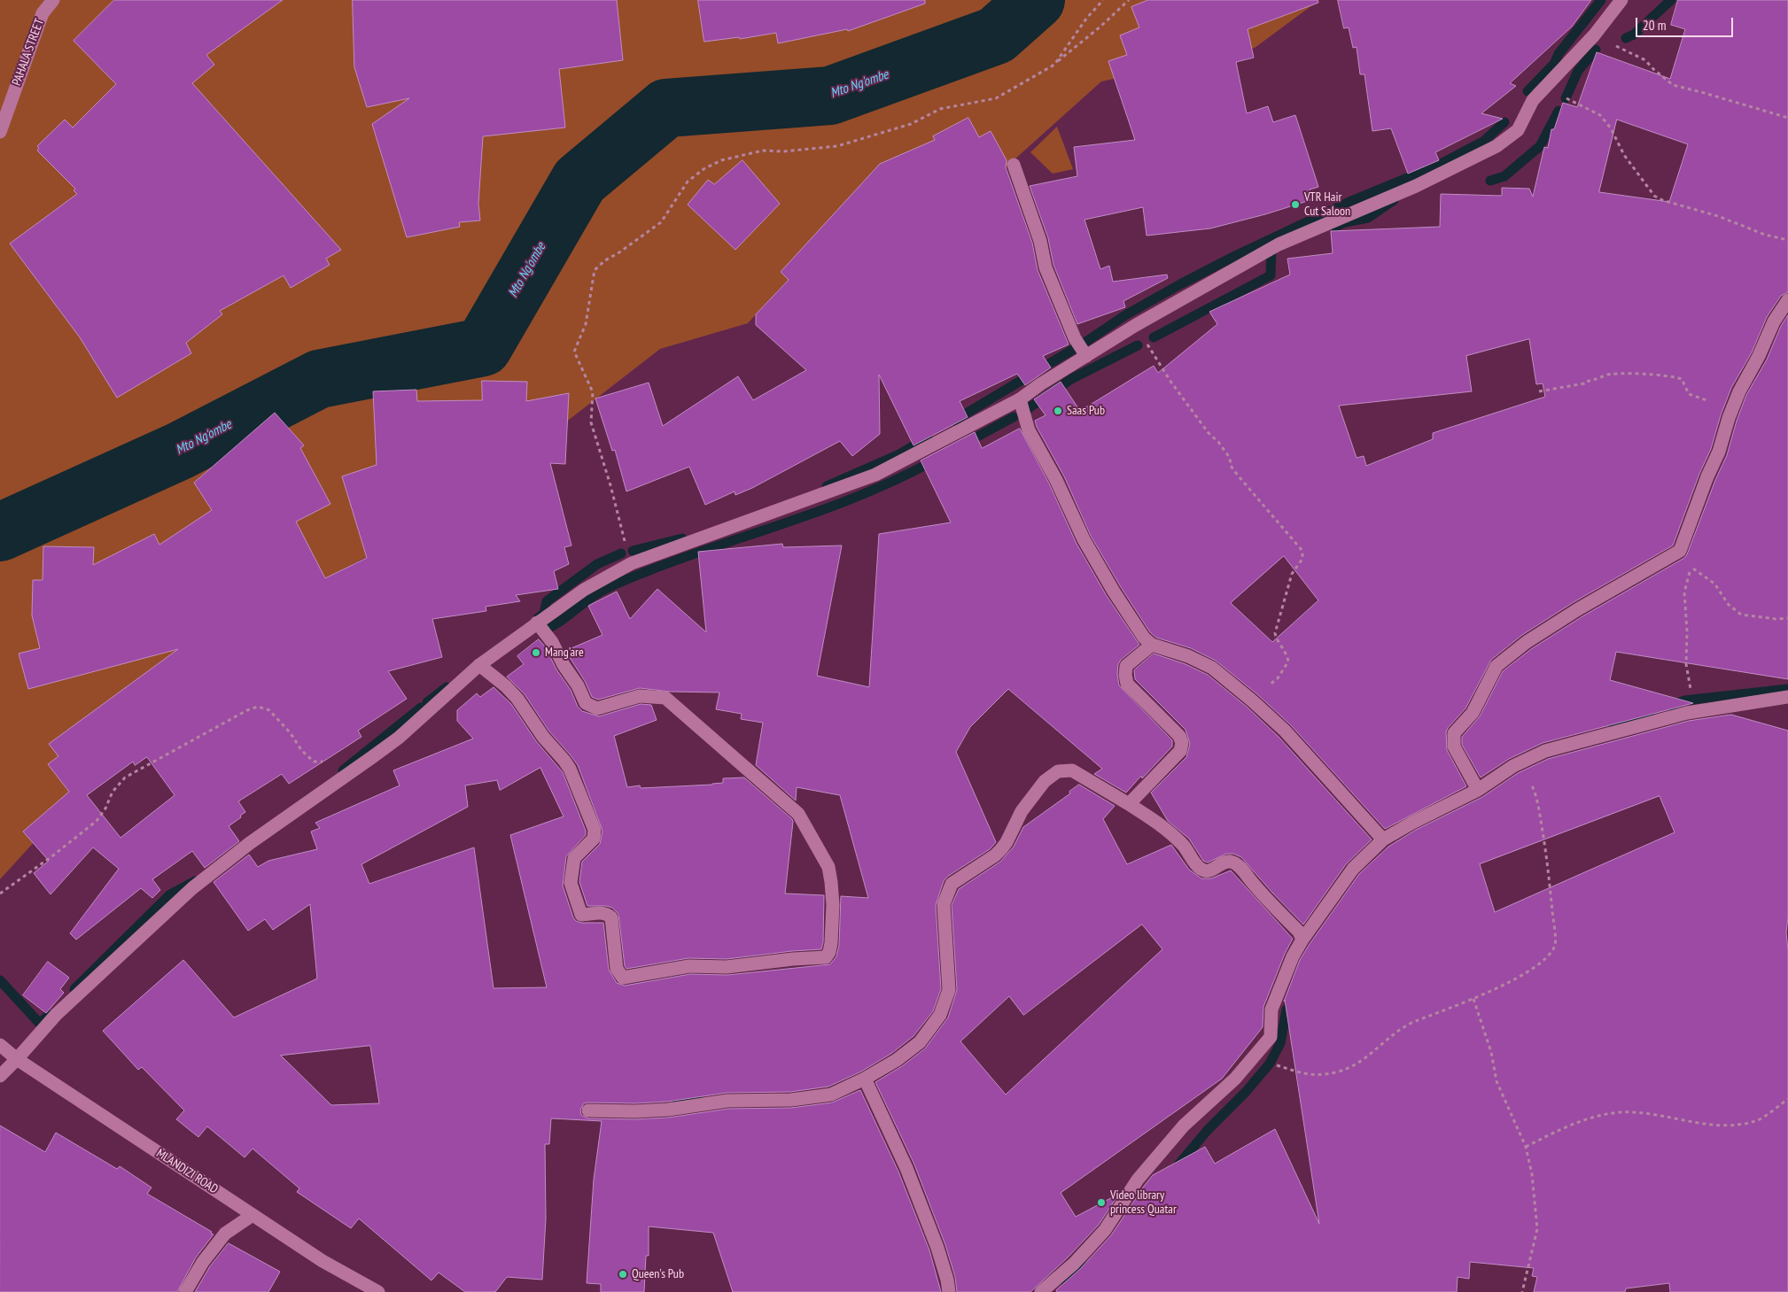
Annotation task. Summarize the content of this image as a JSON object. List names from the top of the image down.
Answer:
{
  "streets": {
    "street": ["PAHALA STREET", "MLANDIZI ROAD"]
  },
  "water": ["Mto Ng'ombe"],
  "places": [
    "VTR Hair Cut Saloon",
    "Saas Pub",
    "Mang'are",
    "Video library princess Quatar",
    "Queen's Pub"
  ],
  "scale_bar": "20 m"
}
